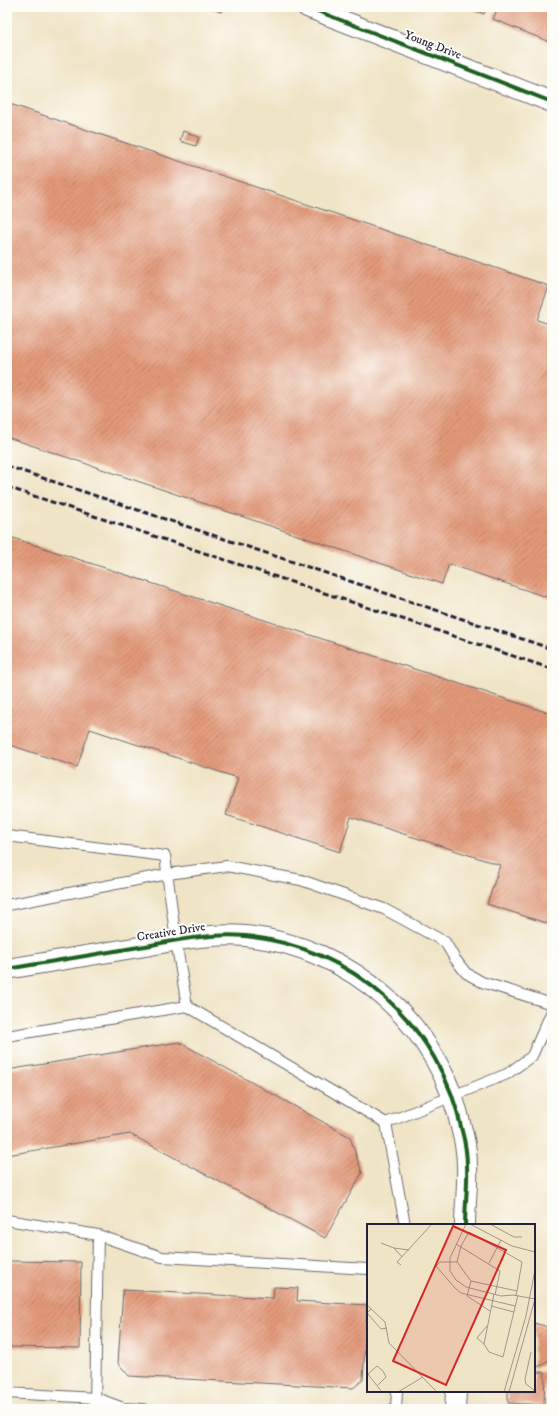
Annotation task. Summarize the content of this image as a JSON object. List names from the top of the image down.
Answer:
{
  "streets": {
    "street": ["Young Drive", "Creative Drive"]
  }
}
